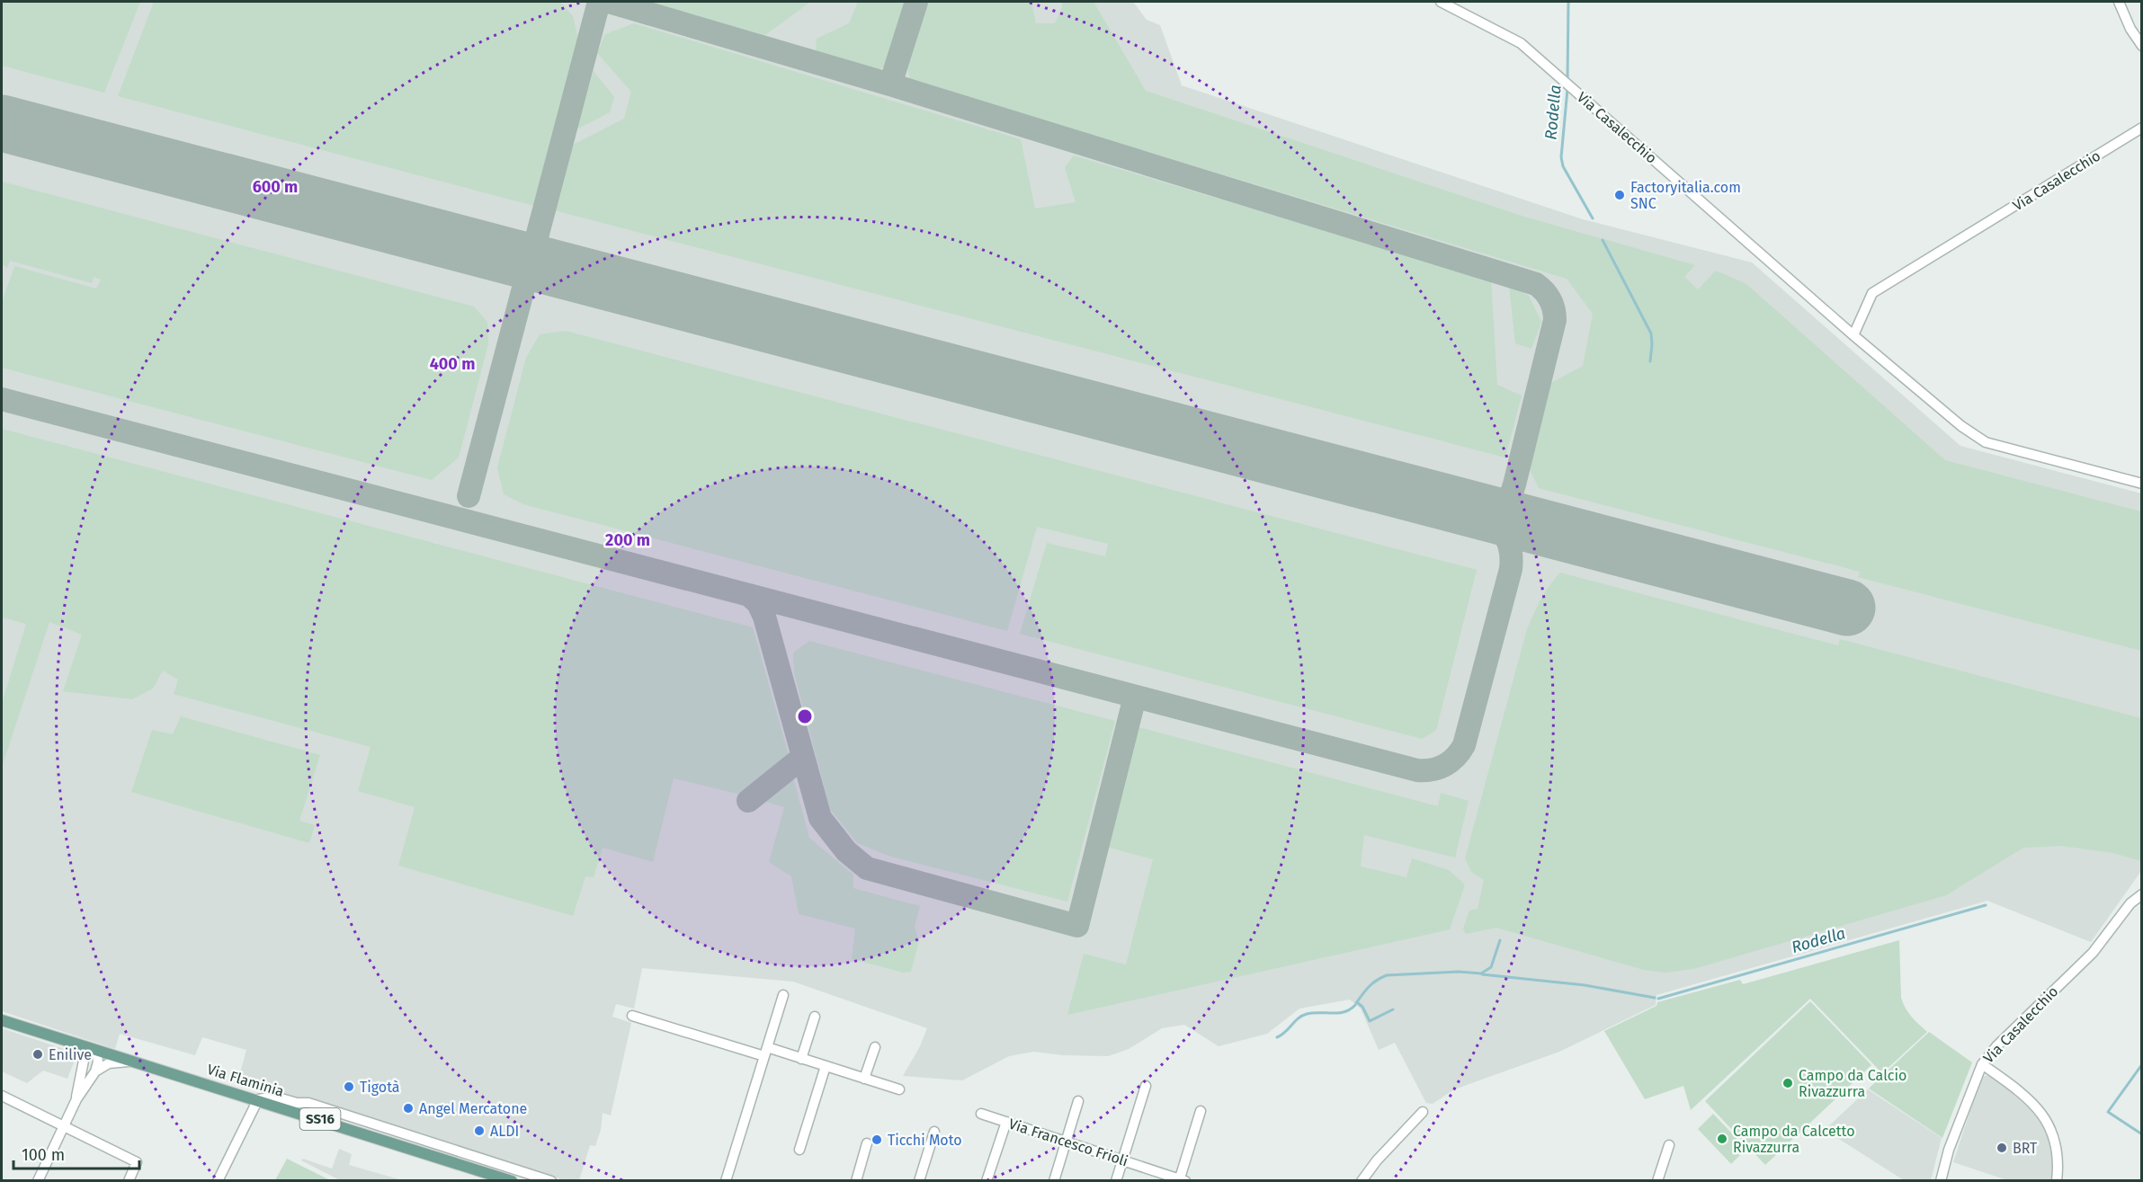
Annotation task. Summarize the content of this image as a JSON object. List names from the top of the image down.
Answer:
{
  "streets": {
    "main road": ["Via Flaminia", "SS16"],
    "street": ["Via Casalecchio", "Via Francesco Frioli"]
  },
  "water": ["Rodella"],
  "places": [
    "Factoryitalia.com SNC",
    "Enilive",
    "Campo da Calcio Rivazzurra",
    "Tigotà",
    "Angel Mercatone",
    "ALDI",
    "Campo da Calcetto Rivazzurra",
    "Ticchi Moto",
    "BRT"
  ],
  "scale_bar": "100 m",
  "rings": ["600 m", "400 m", "200 m"]
}
